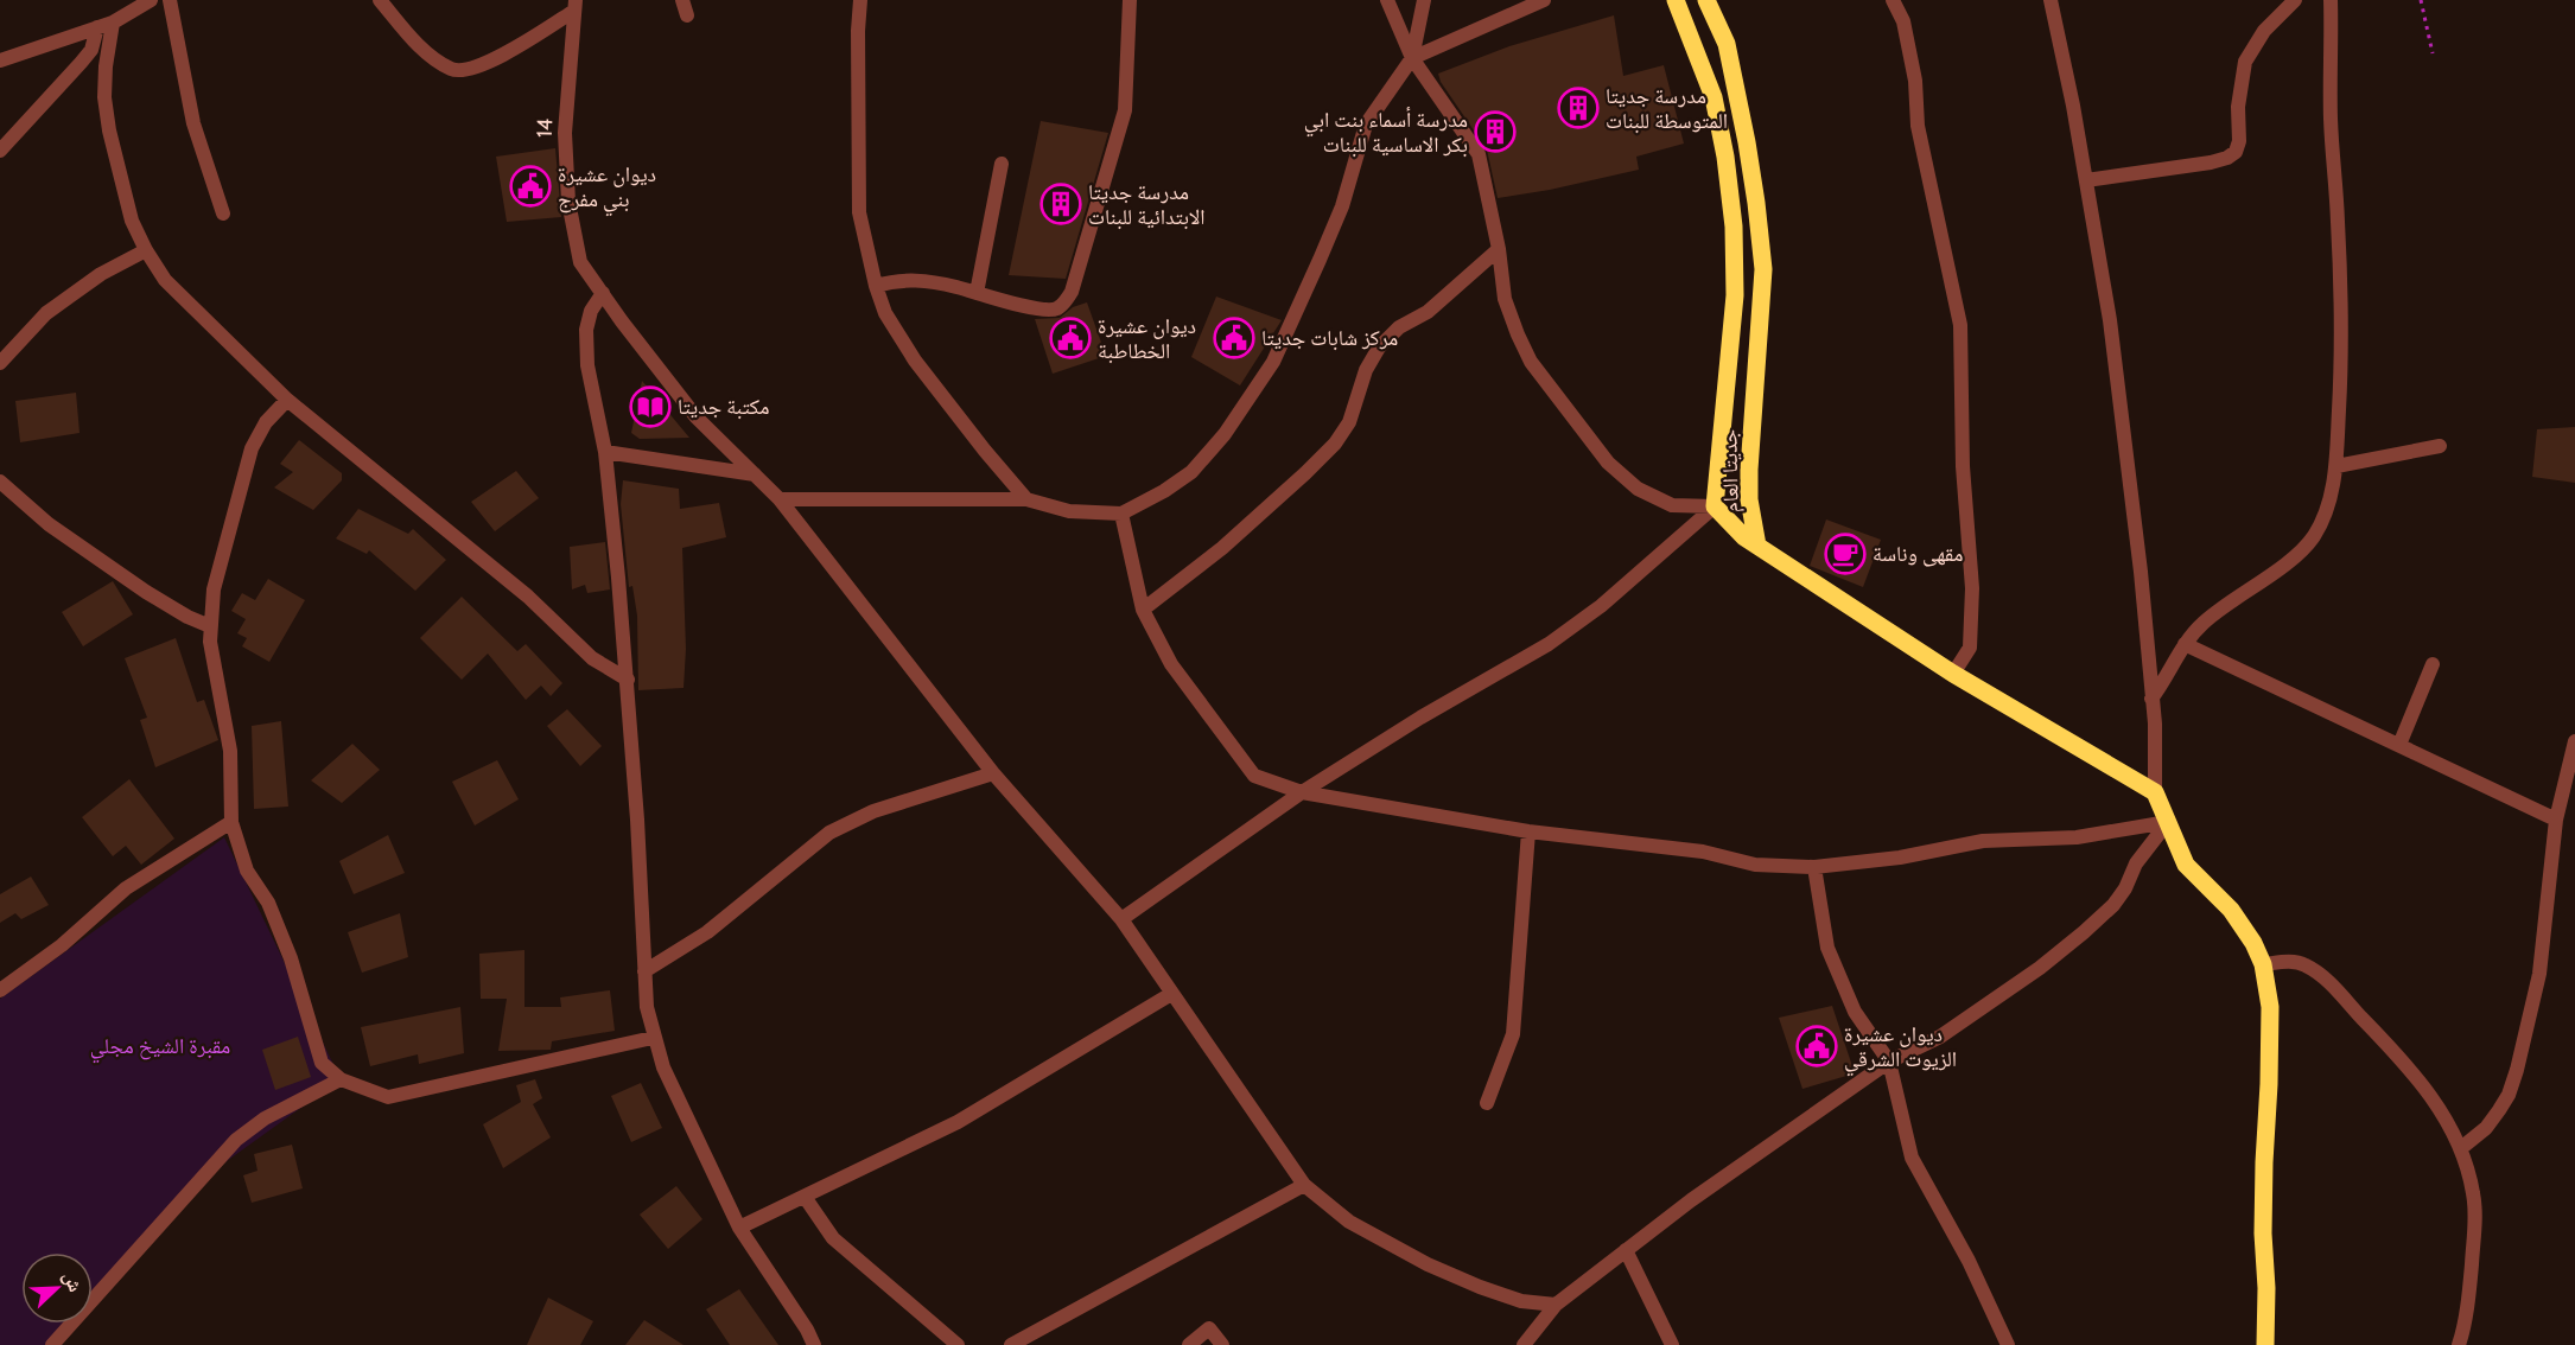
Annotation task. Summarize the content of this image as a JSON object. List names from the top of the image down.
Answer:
{
  "streets": {
    "main road": ["جديتا العام"],
    "street": ["14"]
  },
  "parks": ["مقبرة الشيخ مجلي"],
  "places": {
    "building": ["مدرسة جديتا المتوسطة للبنات", "مدرسة أسماء بنت ابي بكر الاساسية للبنات", "مدرسة جديتا الابتدائية للبنات"],
    "public building": [
      "ديوان عشيرة بني مفرج",
      "ديوان عشيرة الخطاطبة",
      "مركز شابات جديتا",
      "ديوان عشيرة الزيوت الشرقي"
    ],
    "library": ["مكتبة جديتا"],
    "cafe": ["مقهى وناسة"]
  },
  "north": "top right"
}
